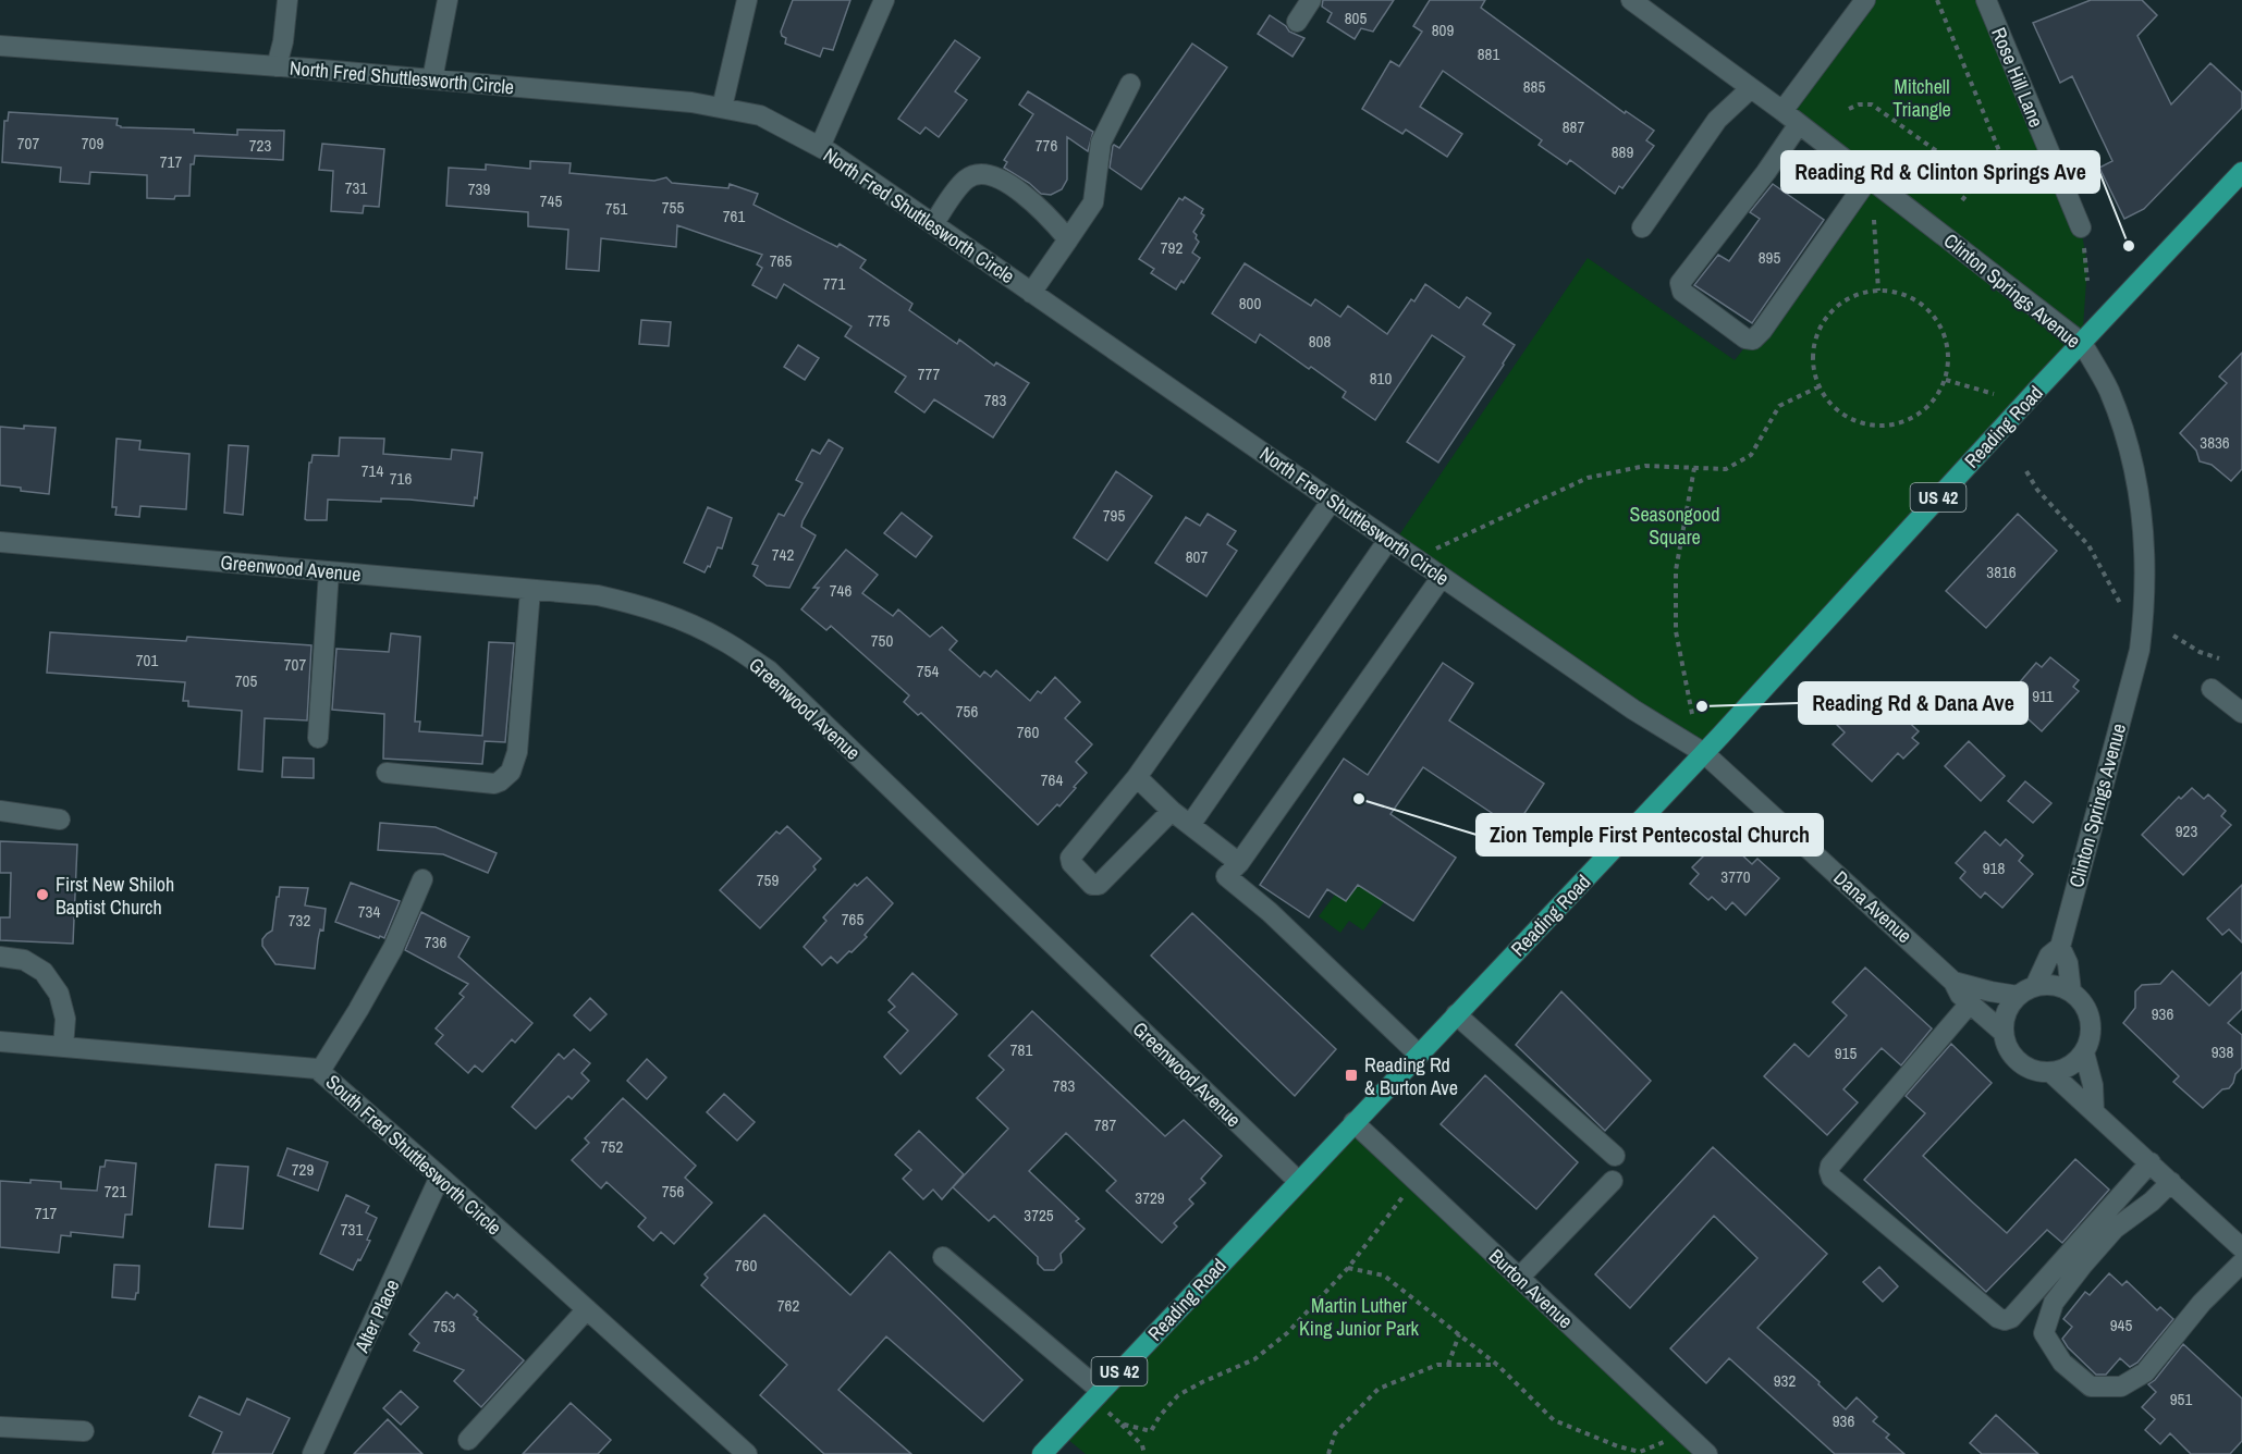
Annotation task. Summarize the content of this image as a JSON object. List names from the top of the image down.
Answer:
{
  "streets": {
    "main road": ["Reading Road", "US 42"],
    "street": [
      "North Fred Shuttlesworth Circle",
      "Rose Hill Lane",
      "Clinton Springs Avenue",
      "Greenwood Avenue",
      "Dana Avenue",
      "South Fred Shuttlesworth Circle",
      "Burton Avenue",
      "Alter Place"
    ]
  },
  "crossings": [
    ["North Fred Shuttlesworth Circle", "Reading Road"],
    ["North Fred Shuttlesworth Circle", "Dana Avenue"],
    ["Clinton Springs Avenue", "Reading Road"],
    ["Clinton Springs Avenue", "Dana Avenue"],
    ["Reading Road", "Greenwood Avenue"],
    ["Reading Road", "Dana Avenue"],
    ["Reading Road", "Burton Avenue"],
    ["South Fred Shuttlesworth Circle", "Alter Place"]
  ],
  "parks": ["Mitchell Triangle", "Seasongood Square", "Martin Luther King Junior Park"],
  "places": {
    "other": [
      "Reading Rd & Clinton Springs Ave",
      "Reading Rd & Dana Ave",
      "Zion Temple First Pentecostal Church",
      "First New Shiloh Baptist Church"
    ],
    "transit": ["Reading Rd & Burton Ave"]
  },
  "house_numbers": [
    "805",
    "809",
    "881",
    "885",
    "887",
    "707",
    "709",
    "723",
    "776",
    "889",
    "717",
    "731",
    "739",
    "745",
    "755",
    "751",
    "761",
    "792",
    "895",
    "765",
    "771",
    "800",
    "775",
    "808",
    "777",
    "810",
    "783",
    "3836",
    "714",
    "716",
    "795",
    "742",
    "807",
    "3816",
    "746",
    "750",
    "701",
    "707",
    "754",
    "705",
    "911",
    "756",
    "760",
    "764",
    "923",
    "918",
    "3770",
    "759",
    "734",
    "765",
    "732",
    "736",
    "936",
    "781",
    "938",
    "915",
    "783",
    "787",
    "752",
    "729",
    "721",
    "756",
    "3729",
    "717",
    "3725",
    "731",
    "760",
    "762",
    "945",
    "753",
    "932",
    "951",
    "936"
  ]
}
